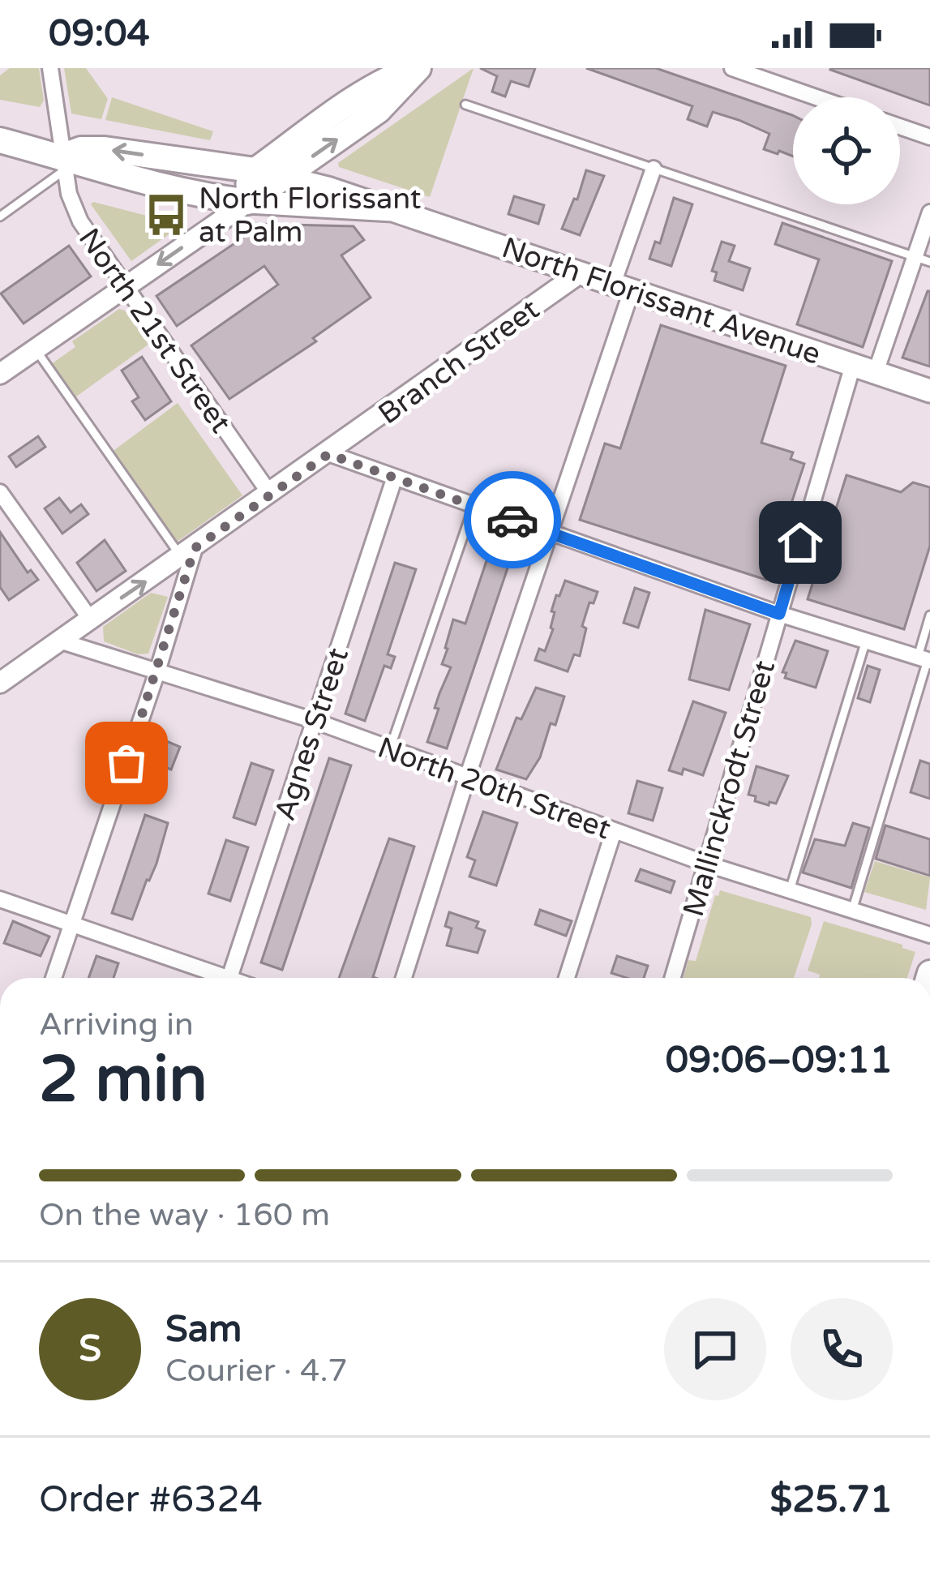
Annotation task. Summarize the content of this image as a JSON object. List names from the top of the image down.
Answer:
{
  "streets": {
    "main road": ["North Florissant Avenue"],
    "street": [
      "North 21st Street",
      "Branch Street",
      "Agnes Street",
      "North 20th Street",
      "Mallinckrodt Street"
    ]
  },
  "crossings": [
    ["North Florissant Avenue", "North 21st Street"],
    ["North Florissant Avenue", "Branch Street"],
    ["North Florissant Avenue", "Mallinckrodt Street"],
    ["North 21st Street", "Branch Street"],
    ["Branch Street", "North 20th Street"],
    ["Agnes Street", "North 20th Street"],
    ["North 20th Street", "Mallinckrodt Street"]
  ],
  "places": {
    "bus stop": ["North Florissant at Palm"]
  },
  "page": {
    "status": "09:04",
    "heading": ["2 min", "Arriving in", "09:06–09:11"],
    "panel": [
      "Sam",
      "Courier · 4.7",
      "Order #6324",
      "$25.71"
    ],
    "bar": "On the way · 160 m",
    "round": "S"
  }
}
